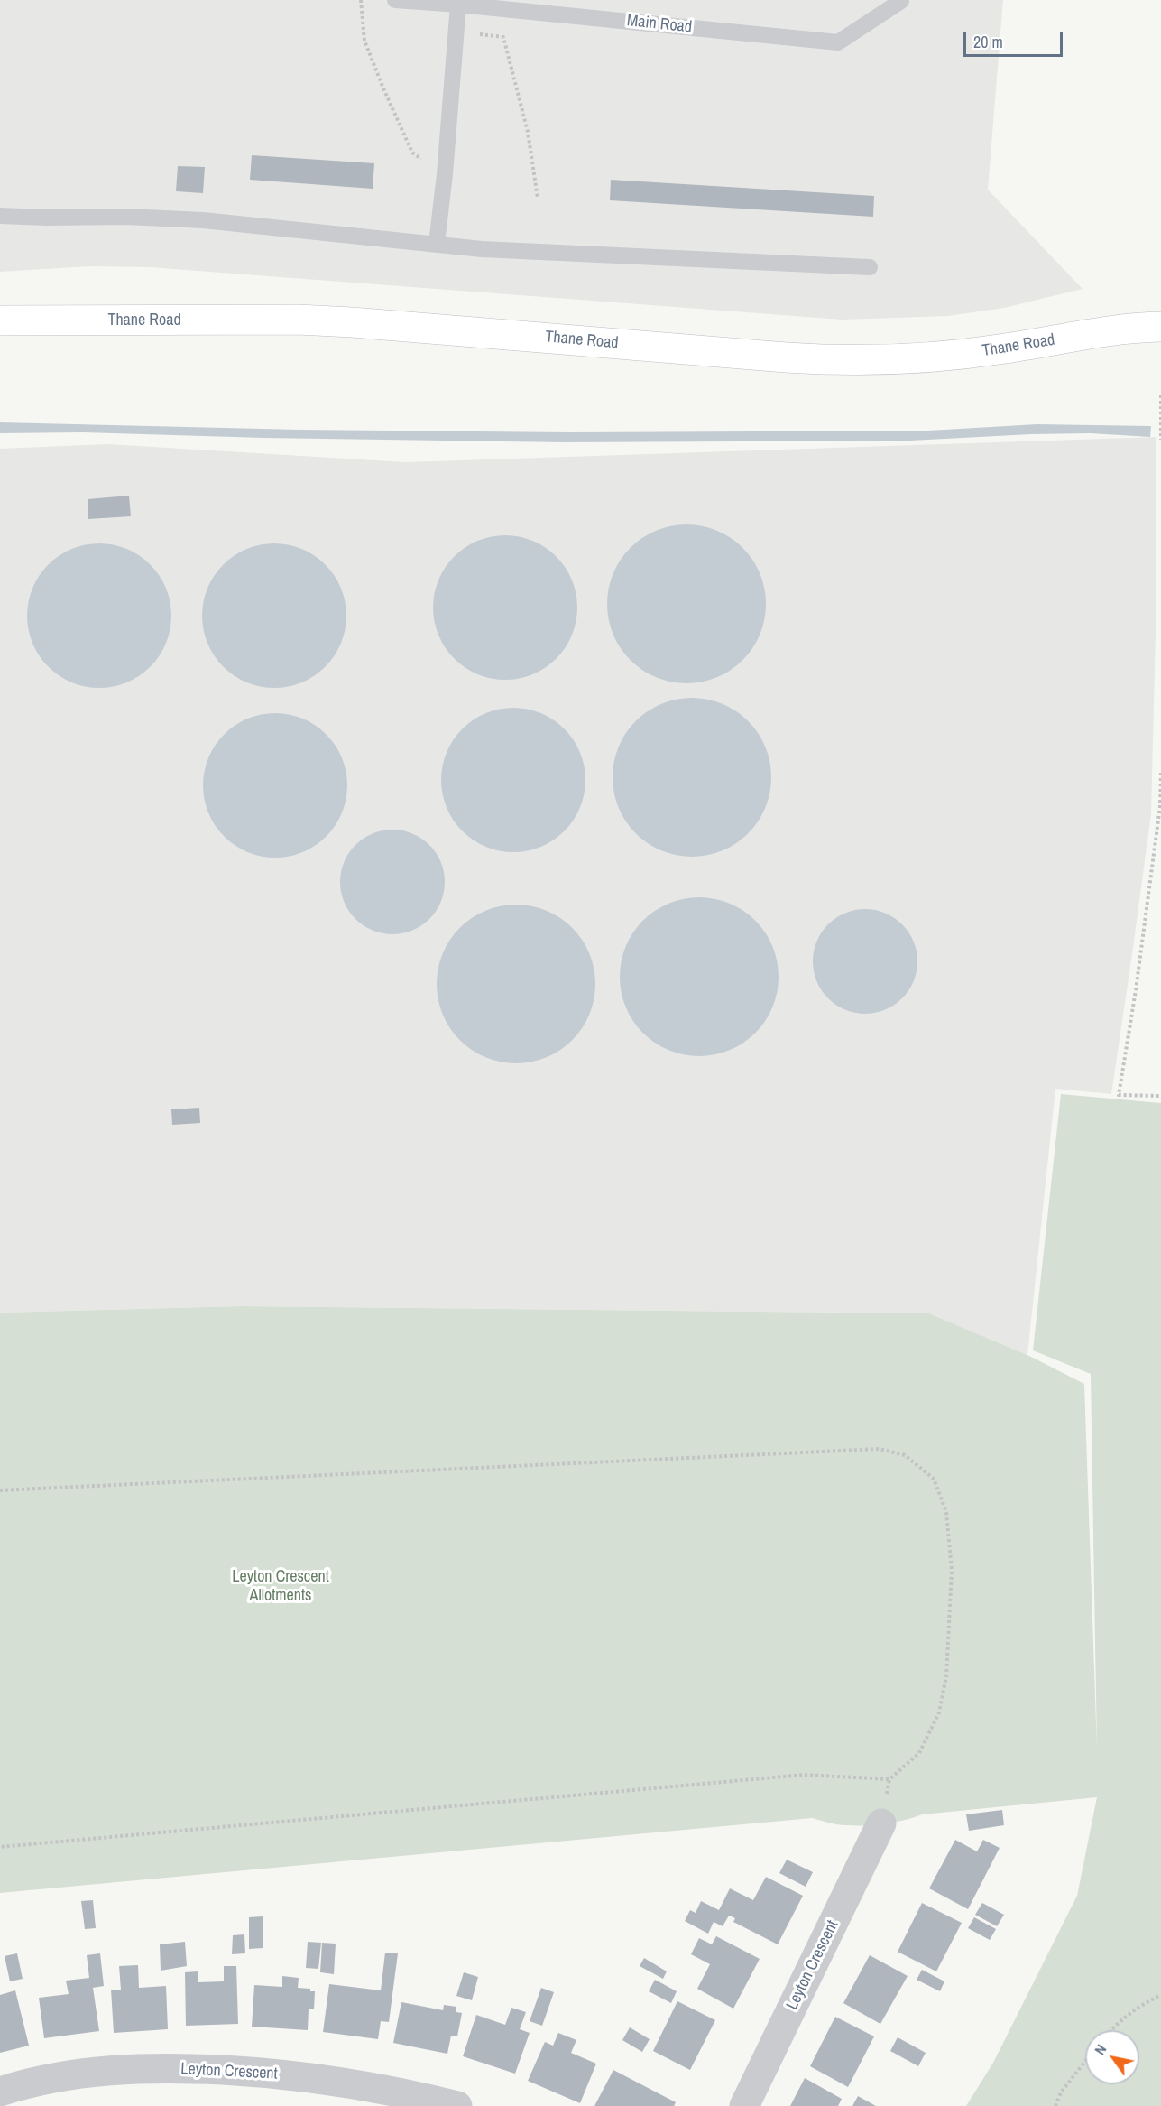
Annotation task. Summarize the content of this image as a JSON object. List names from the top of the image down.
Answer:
{
  "streets": {
    "street": ["Thane Road", "Leyton Crescent"],
    "lane": ["Main Road"]
  },
  "parks": ["Leyton Crescent Allotments"],
  "scale_bar": "20 m",
  "north": "top left"
}
